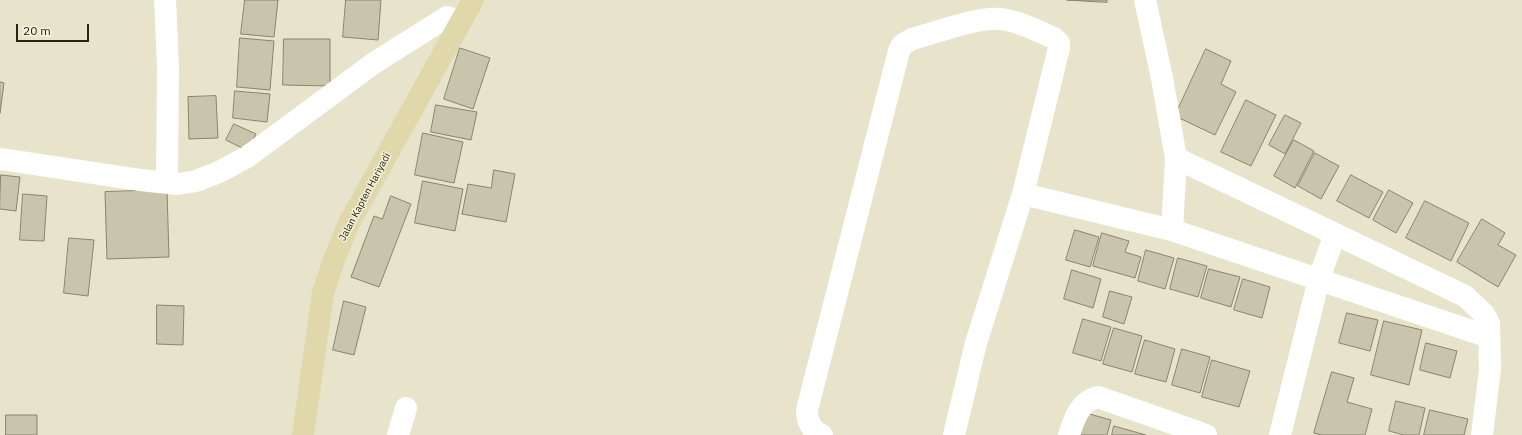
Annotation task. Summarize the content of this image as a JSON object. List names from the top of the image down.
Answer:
{
  "streets": {
    "main road": ["Jalan Kapten Hariyadi"]
  },
  "scale_bar": "20 m"
}
